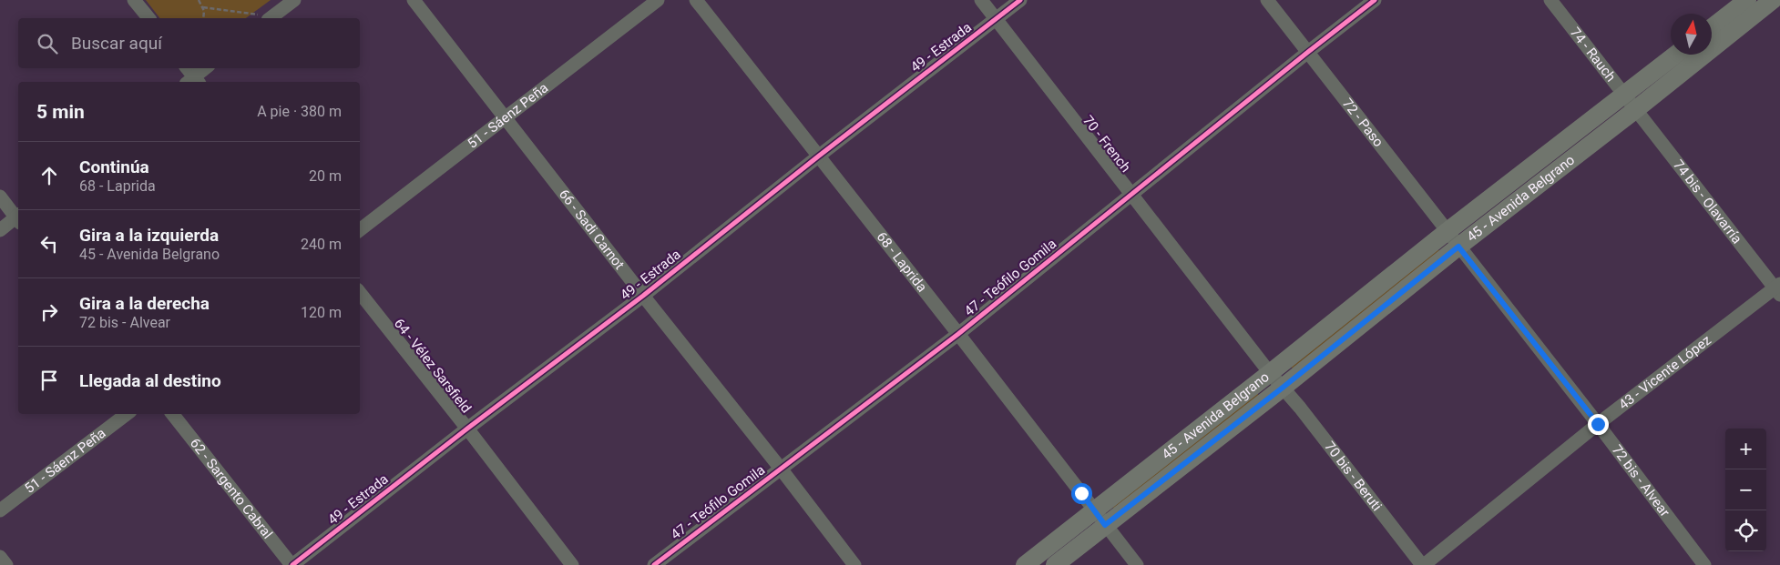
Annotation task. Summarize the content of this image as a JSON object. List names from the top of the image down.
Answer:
{
  "streets": {
    "main road": ["45 - Avenida Belgrano"],
    "street": [
      "49 - Estrada",
      "74 - Rauch",
      "51 - Sáenz Peña",
      "72 - Paso",
      "70 - French",
      "74 bis - Olavarría",
      "66 - Sadi Carnot",
      "68 - Laprida",
      "47 - Teófilo Gomila",
      "64 - Vélez Sarsfield",
      "43 - Vicente López",
      "70 bis - Beruti",
      "72 bis - Alvear",
      "62 - Sargento Cabral"
    ]
  },
  "crossings": [
    ["49 - Estrada", "70 - French"],
    ["49 - Estrada", "66 - Sadi Carnot"],
    ["49 - Estrada", "68 - Laprida"],
    ["49 - Estrada", "64 - Vélez Sarsfield"],
    ["49 - Estrada", "62 - Sargento Cabral"],
    ["74 - Rauch", "45 - Avenida Belgrano"],
    ["74 - Rauch", "74 bis - Olavarría"],
    ["51 - Sáenz Peña", "66 - Sadi Carnot"],
    ["72 - Paso", "45 - Avenida Belgrano"],
    ["72 - Paso", "47 - Teófilo Gomila"],
    ["72 - Paso", "72 bis - Alvear"],
    ["70 - French", "45 - Avenida Belgrano"],
    ["70 - French", "47 - Teófilo Gomila"],
    ["70 - French", "70 bis - Beruti"],
    ["45 - Avenida Belgrano", "74 bis - Olavarría"],
    ["45 - Avenida Belgrano", "68 - Laprida"],
    ["45 - Avenida Belgrano", "70 bis - Beruti"],
    ["45 - Avenida Belgrano", "72 bis - Alvear"],
    ["74 bis - Olavarría", "43 - Vicente López"],
    ["66 - Sadi Carnot", "47 - Teófilo Gomila"],
    ["68 - Laprida", "47 - Teófilo Gomila"],
    ["43 - Vicente López", "70 bis - Beruti"],
    ["43 - Vicente López", "72 bis - Alvear"]
  ],
  "north": "top",
  "page": {
    "search": "Buscar aquí",
    "heading": ["5 min", "A pie · 380 m"],
    "list": [
      ["Continúa", "68 - Laprida", "20 m"],
      ["Gira a la izquierda", "45 - Avenida Belgrano", "240 m"],
      ["Gira a la derecha", "72 bis - Alvear", "120 m"],
      "Llegada al destino"
    ],
    "map_buttons": ["+", "−"]
  }
}
